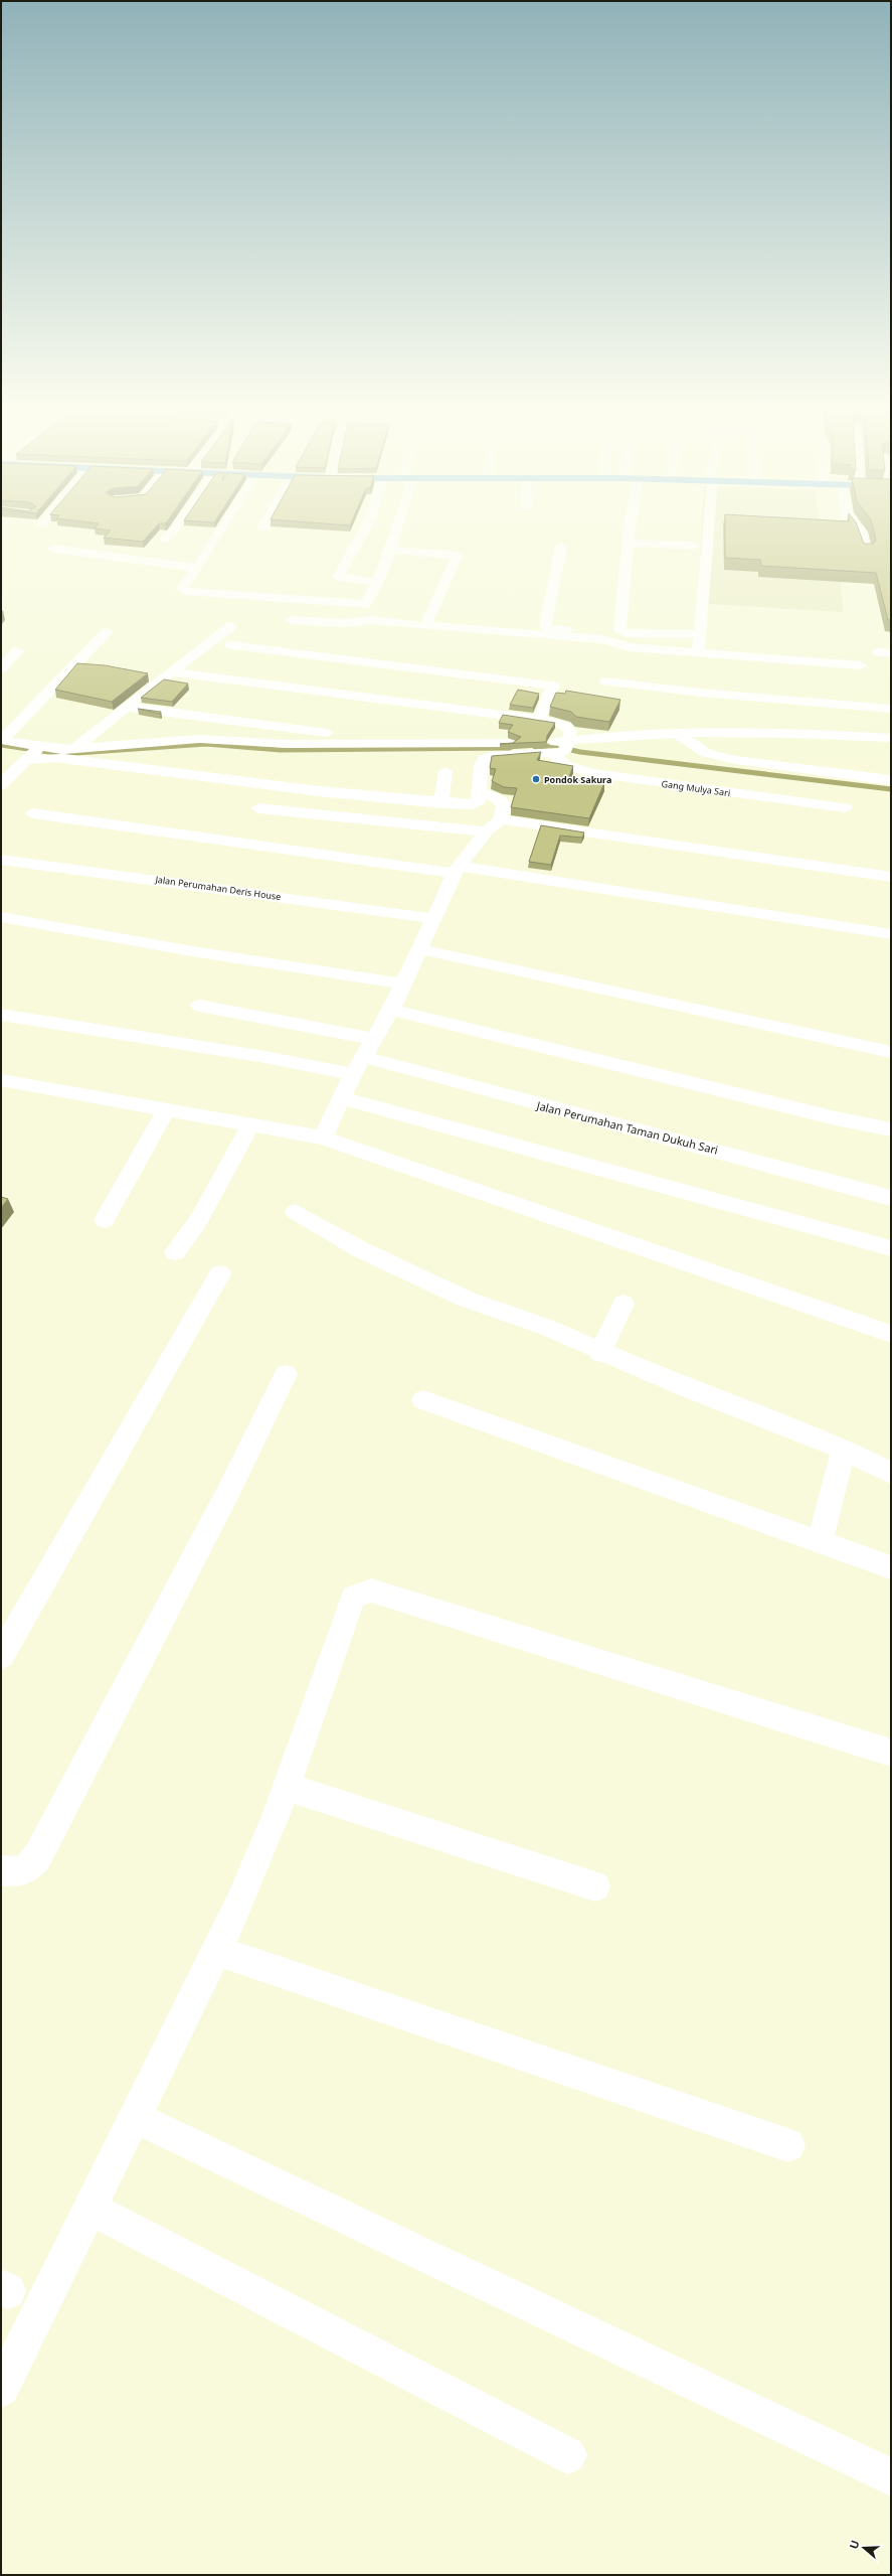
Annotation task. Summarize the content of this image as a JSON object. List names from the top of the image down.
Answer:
{
  "streets": {
    "street": ["Gang Mulya Sari", "Jalan Perumahan Deris House", "Jalan Perumahan Taman Dukuh Sari"]
  },
  "places": ["Pondok Sakura"],
  "north": "left"
}
